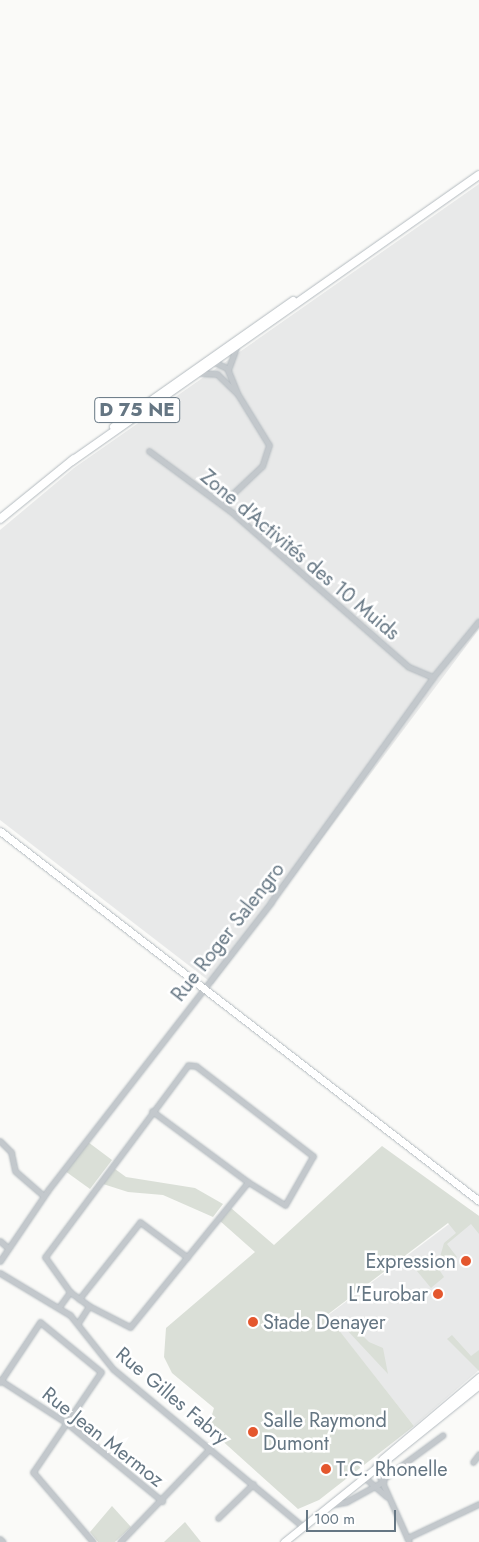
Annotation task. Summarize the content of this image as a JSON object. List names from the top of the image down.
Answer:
{
  "streets": {
    "main road": ["D 75 NE"],
    "street": [
      "Zone d'Activités des 10 Muids",
      "Rue Roger Salengro",
      "Rue Gilles Fabry",
      "Rue Jean Mermoz"
    ]
  },
  "crossings": [
    ["Zone d'Activités des 10 Muids", "Rue Roger Salengro"]
  ],
  "places": [
    "Expression",
    "L'Eurobar",
    "Stade Denayer",
    "Salle Raymond Dumont",
    "T.C. Rhonelle"
  ],
  "scale_bar": "100 m"
}
